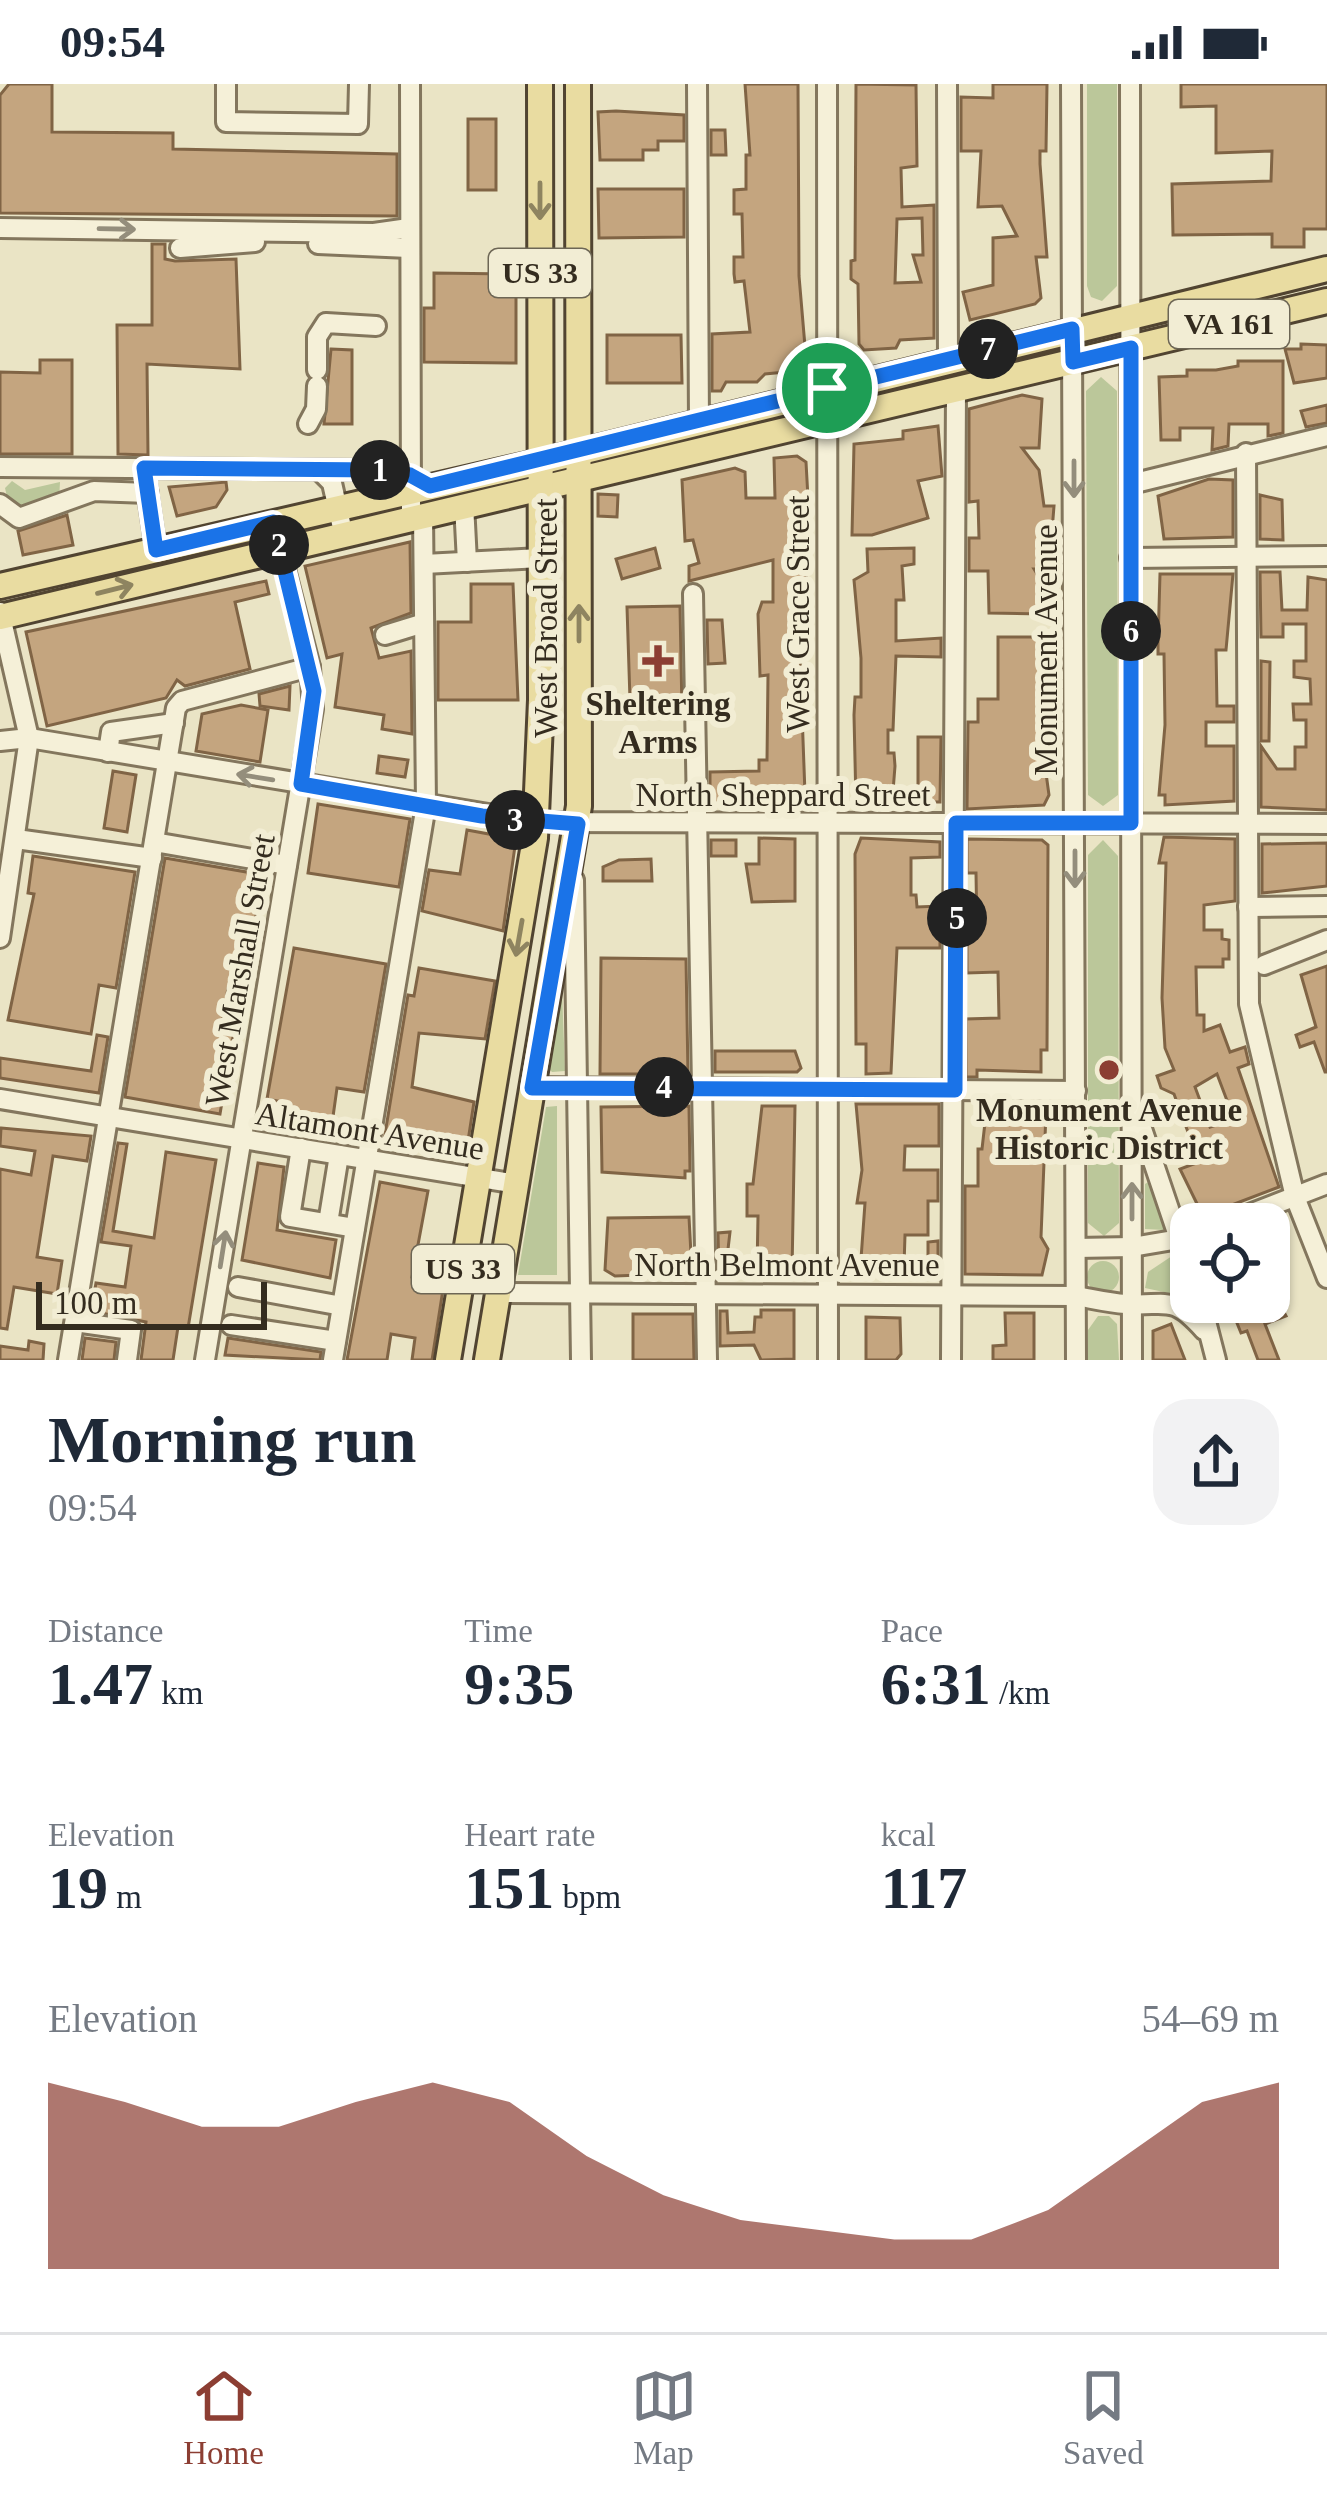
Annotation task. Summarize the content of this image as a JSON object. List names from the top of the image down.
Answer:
{
  "streets": {
    "main road": ["US 33", "VA 161", "West Broad Street"],
    "street": [
      "West Grace Street",
      "Monument Avenue",
      "North Sheppard Street",
      "West Marshall Street",
      "Altamont Avenue",
      "North Belmont Avenue"
    ]
  },
  "crossings": [
    ["VA 161", "West Grace Street"],
    ["VA 161", "West Broad Street"],
    ["VA 161", "Monument Avenue"],
    ["VA 161", "West Marshall Street"],
    ["West Grace Street", "North Sheppard Street"],
    ["West Grace Street", "North Belmont Avenue"],
    ["West Broad Street", "North Sheppard Street"],
    ["West Broad Street", "Altamont Avenue"],
    ["West Broad Street", "North Belmont Avenue"],
    ["Monument Avenue", "North Sheppard Street"],
    ["Monument Avenue", "North Belmont Avenue"],
    ["North Sheppard Street", "West Marshall Street"],
    ["West Marshall Street", "Altamont Avenue"]
  ],
  "places": {
    "health": ["Sheltering Arms"],
    "other": ["Monument Avenue Historic District"]
  },
  "scale_bar": "100 m",
  "page": {
    "status": "09:54",
    "pins": [
      "7",
      "1",
      "2",
      "6",
      "3",
      "5",
      "4"
    ],
    "scale": "100 m",
    "heading": ["Morning run", "09:54"],
    "stats": [
      ["Distance", "1.47 km"],
      ["Time", "9:35"],
      ["Pace", "6:31 /km"],
      ["Elevation", "19 m"],
      ["Heart rate", "151 bpm"],
      ["kcal", "117"]
    ],
    "chart": ["Elevation", "54–69 m"],
    "tabs": ["Home", "Map", "Saved"]
  }
}
